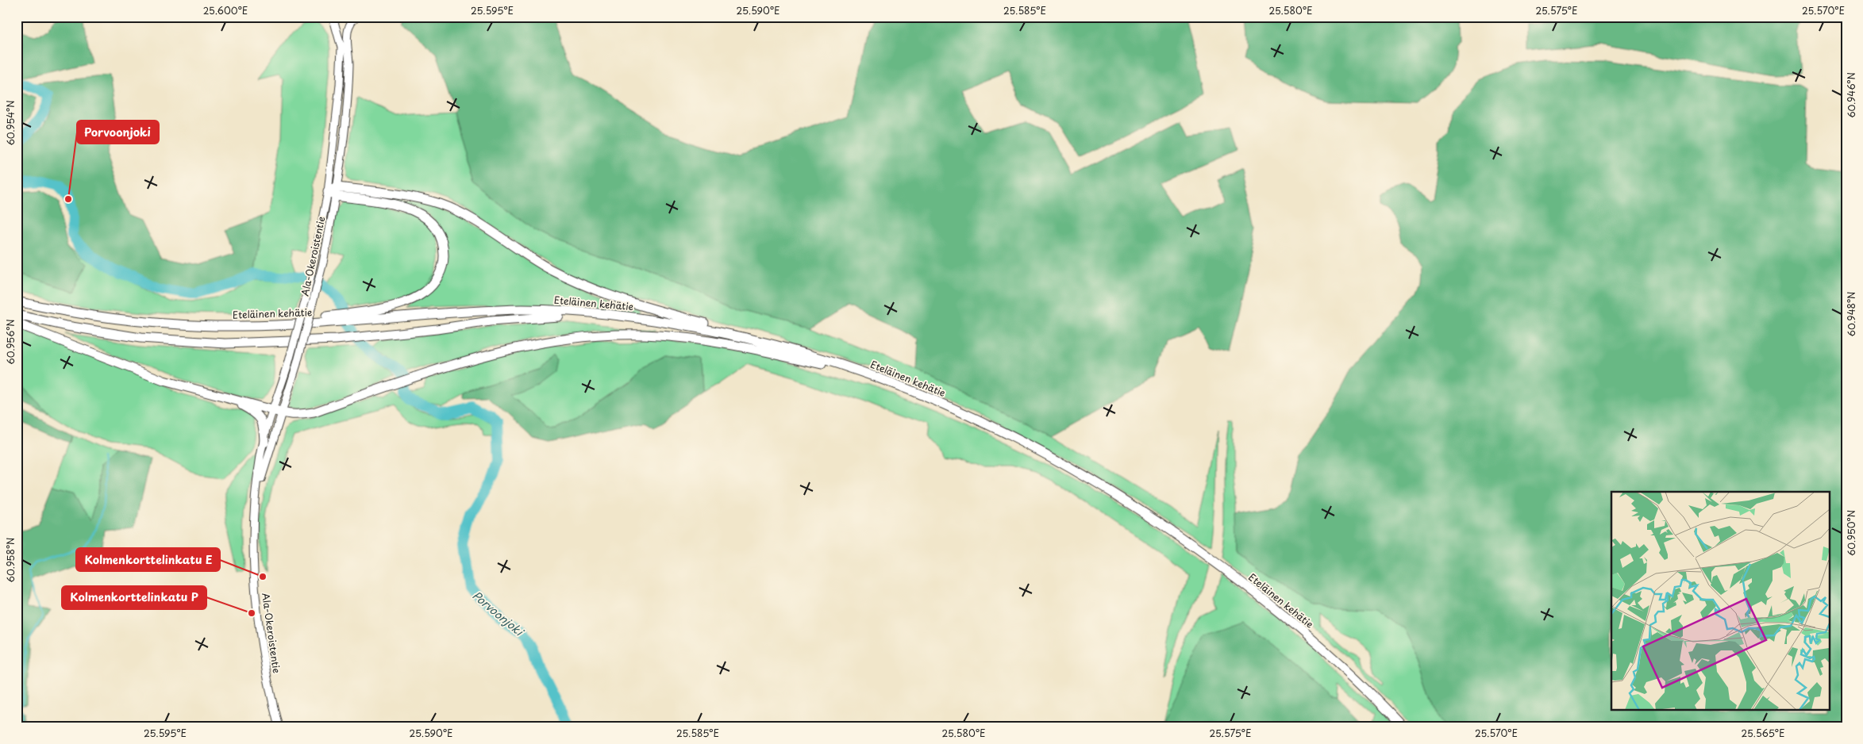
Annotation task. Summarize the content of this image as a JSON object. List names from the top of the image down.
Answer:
{
  "streets": {
    "highway": ["Eteläinen kehätie"],
    "main road": ["Ala-Okeroistentie"]
  },
  "water": ["Porvoonjoki"],
  "places": ["Porvoonjoki", "Kolmenkorttelinkatu E", "Kolmenkorttelinkatu P"],
  "coordinates": [
    "25.600°E",
    "25.595°E",
    "25.590°E",
    "25.585°E",
    "25.580°E",
    "25.575°E",
    "25.570°E",
    "60.946°N",
    "60.954°N",
    "60.948°N",
    "60.956°N",
    "60.950°N",
    "60.958°N",
    "25.565°E"
  ]
}
